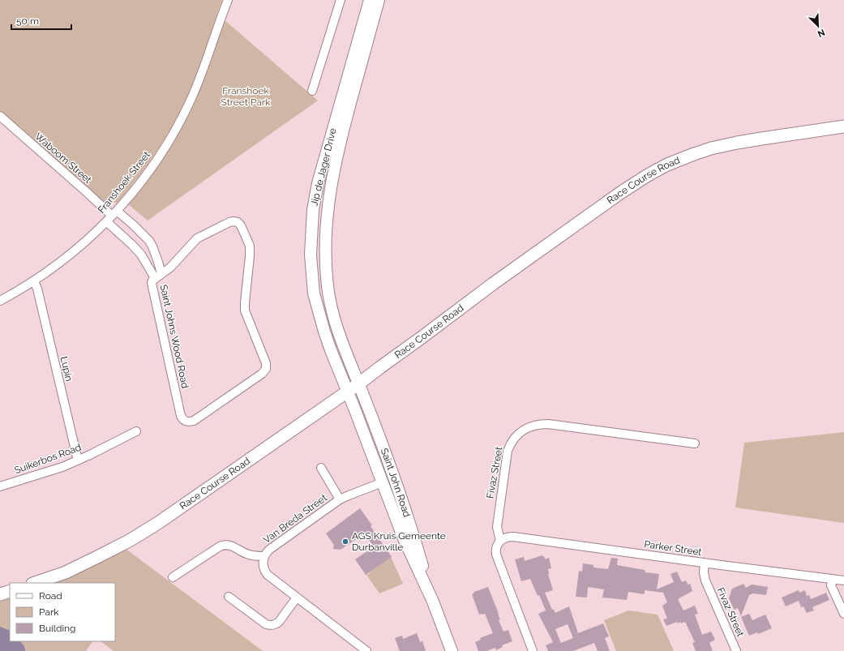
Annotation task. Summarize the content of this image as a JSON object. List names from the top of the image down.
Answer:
{
  "streets": {
    "main road": ["Jip de Jager Drive", "Race Course Road", "Saint John Road"],
    "street": [
      "Waboom Street",
      "Franshoek Street",
      "Saint Johns Wood Road",
      "Lupin",
      "Suikerbos Road",
      "Fivaz Street",
      "Van Breda Street",
      "Parker Street"
    ]
  },
  "crossings": [
    ["Waboom Street", "Franshoek Street"],
    ["Jip de Jager Drive", "Race Course Road"],
    ["Jip de Jager Drive", "Saint John Road"],
    ["Race Course Road", "Saint John Road"],
    ["Franshoek Street", "Lupin"],
    ["Lupin", "Suikerbos Road"],
    ["Fivaz Street", "Parker Street"],
    ["Saint John Road", "Van Breda Street"]
  ],
  "parks": ["Franshoek Street Park"],
  "places": ["AGS Kruis Gemeente Durbanville"],
  "legend": ["Road", "Park", "Building"],
  "scale_bar": "50 m",
  "north": "bottom right"
}
